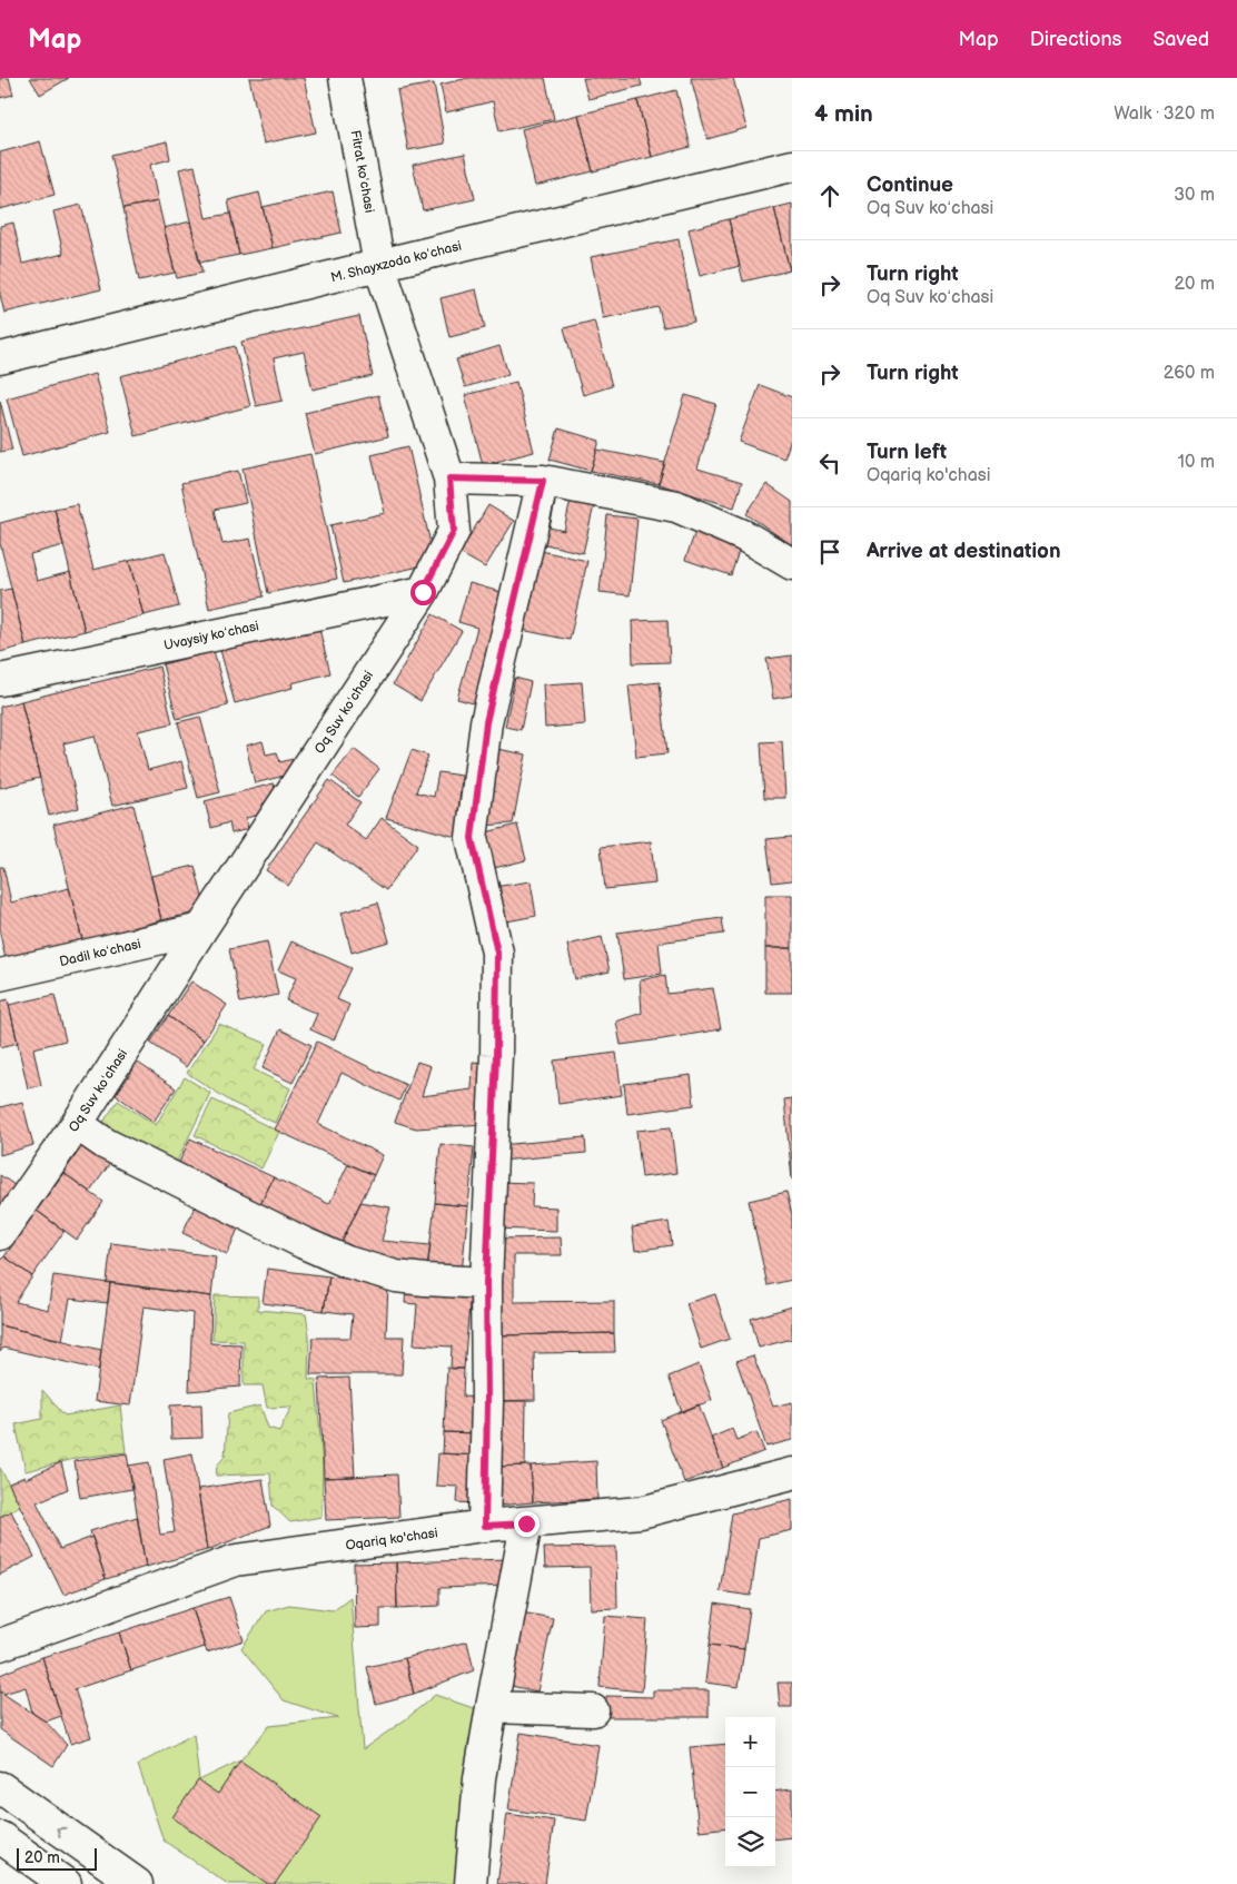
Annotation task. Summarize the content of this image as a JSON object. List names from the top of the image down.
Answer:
{
  "streets": {
    "street": [
      "Fitrat koʻchasi",
      "M. Shayxzoda koʻchasi",
      "Uvaysiy koʻchasi",
      "Oq Suv koʻchasi",
      "Dadil koʻchasi",
      "Oqariq ko'chasi"
    ]
  },
  "crossings": [
    ["Fitrat koʻchasi", "M. Shayxzoda koʻchasi"],
    ["Fitrat koʻchasi", "Oq Suv koʻchasi"],
    ["Uvaysiy koʻchasi", "Oq Suv koʻchasi"],
    ["Oq Suv koʻchasi", "Dadil koʻchasi"]
  ],
  "scale_bar": "20 m",
  "page": {
    "header": "Map",
    "nav": ["Map", "Directions", "Saved"],
    "heading": ["4 min", "Walk · 320 m"],
    "list": [
      ["Continue", "Oq Suv koʻchasi", "30 m"],
      ["Turn right", "Oq Suv koʻchasi", "20 m"],
      ["Turn right", "260 m"],
      ["Turn left", "Oqariq ko'chasi", "10 m"],
      "Arrive at destination"
    ],
    "map_buttons": ["+", "−"],
    "scale": "20 m"
  }
}
